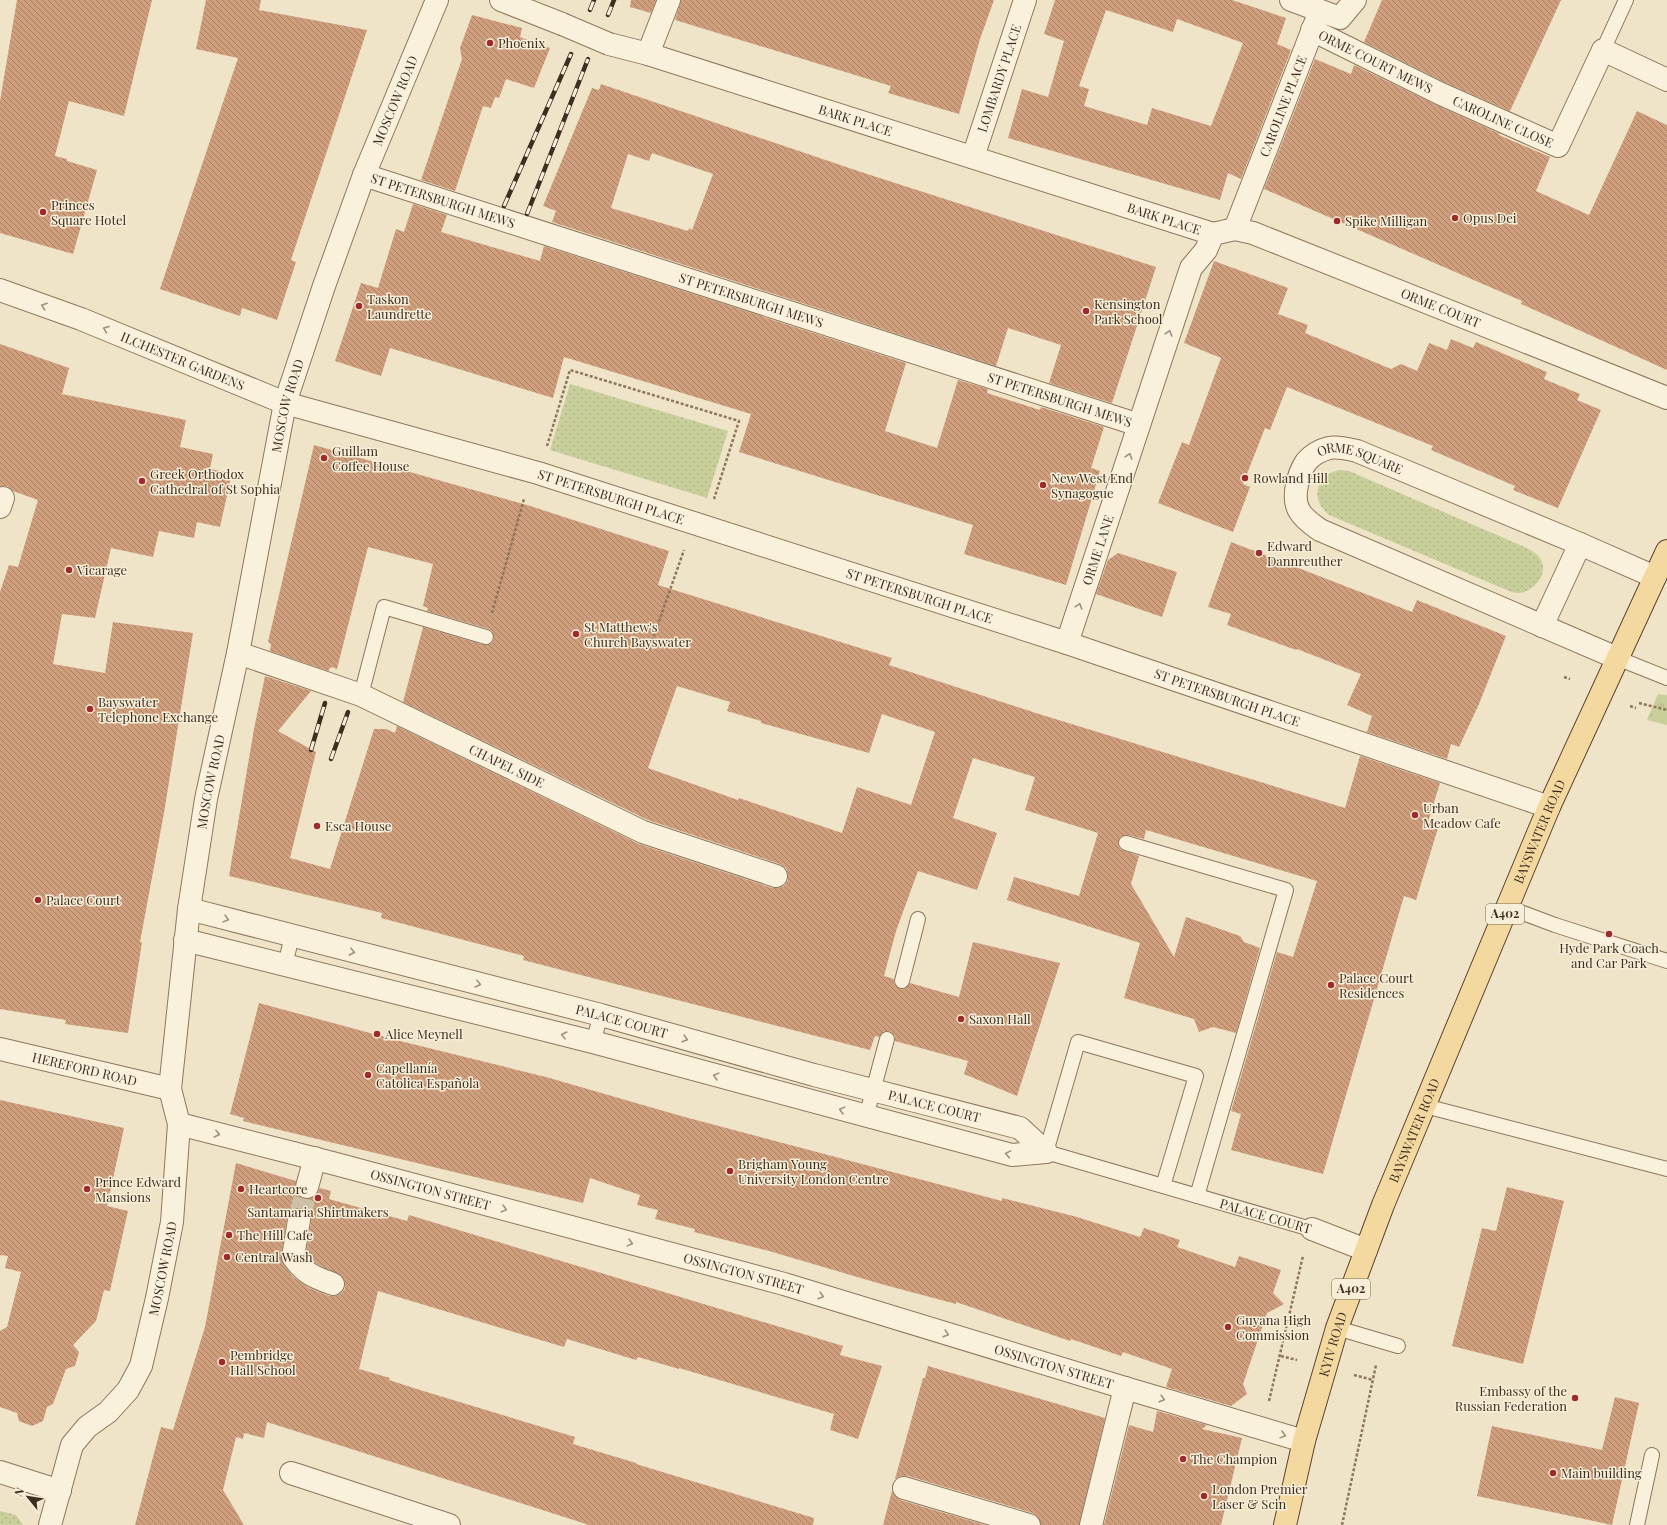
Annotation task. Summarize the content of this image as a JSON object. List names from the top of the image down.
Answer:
{
  "streets": {
    "main road": ["BAYSWATER ROAD", "A402", "KYIV ROAD"],
    "street": [
      "ORME COURT MEWS",
      "LOMBARDY PLACE",
      "MOSCOW ROAD",
      "CAROLINE PLACE",
      "BARK PLACE",
      "CAROLINE CLOSE",
      "ST PETERSBURGH MEWS",
      "ORME COURT",
      "ILCHESTER GARDENS",
      "ORME SQUARE",
      "ST PETERSBURGH PLACE",
      "ORME LANE",
      "CHAPEL SIDE",
      "PALACE COURT",
      "HEREFORD ROAD",
      "OSSINGTON STREET"
    ]
  },
  "crossings": [
    ["ORME COURT MEWS", "CAROLINE PLACE"],
    ["ORME COURT MEWS", "CAROLINE CLOSE"],
    ["LOMBARDY PLACE", "BARK PLACE"],
    ["MOSCOW ROAD", "ST PETERSBURGH MEWS"],
    ["MOSCOW ROAD", "ILCHESTER GARDENS"],
    ["MOSCOW ROAD", "ST PETERSBURGH PLACE"],
    ["MOSCOW ROAD", "CHAPEL SIDE"],
    ["MOSCOW ROAD", "PALACE COURT"],
    ["MOSCOW ROAD", "HEREFORD ROAD"],
    ["MOSCOW ROAD", "OSSINGTON STREET"],
    ["CAROLINE PLACE", "ORME COURT"],
    ["BARK PLACE", "ORME COURT"],
    ["BARK PLACE", "ORME LANE"],
    ["ST PETERSBURGH MEWS", "ORME LANE"],
    ["ORME COURT", "ORME LANE"],
    ["ILCHESTER GARDENS", "ST PETERSBURGH PLACE"],
    ["ORME SQUARE", "BAYSWATER ROAD"],
    ["ST PETERSBURGH PLACE", "ORME LANE"],
    ["ST PETERSBURGH PLACE", "BAYSWATER ROAD"],
    ["BAYSWATER ROAD", "PALACE COURT"],
    ["BAYSWATER ROAD", "KYIV ROAD"],
    ["A402", "OSSINGTON STREET"],
    ["A402", "KYIV ROAD"],
    ["PALACE COURT", "KYIV ROAD"],
    ["OSSINGTON STREET", "KYIV ROAD"]
  ],
  "one_way": ["ILCHESTER GARDENS", "ORME LANE", "OSSINGTON STREET"],
  "places": [
    "Phoenix",
    "Princes Square Hotel",
    "Opus Dei",
    "Spike Milligan",
    "Taskon Laundrette",
    "Kensington Park School",
    "Guillam Coffee House",
    "Rowland Hill",
    "Greek Orthodox Cathedral of St Sophia",
    "New West End Synagogue",
    "Edward Dannreuther",
    "Vicarage",
    "St Matthew's Church Bayswater",
    "Bayswater Telephone Exchange",
    "Urban Meadow Cafe",
    "Esca House",
    "Palace Court",
    "Hyde Park Coach and Car Park",
    "Palace Court Residences",
    "Saxon Hall",
    "Alice Meynell",
    "Capellanía Catolica Española",
    "Brigham Young University London Centre",
    "Prince Edward Mansions",
    "Heartcore",
    "Santamaria Shirtmakers",
    "The Hill Cafe",
    "Central Wash",
    "Guyana High Commission",
    "Pembridge Hall School",
    "Embassy of the Russian Federation",
    "The Champion",
    "Main building",
    "London Premier Laser & Scin"
  ],
  "north": "top left"
}
